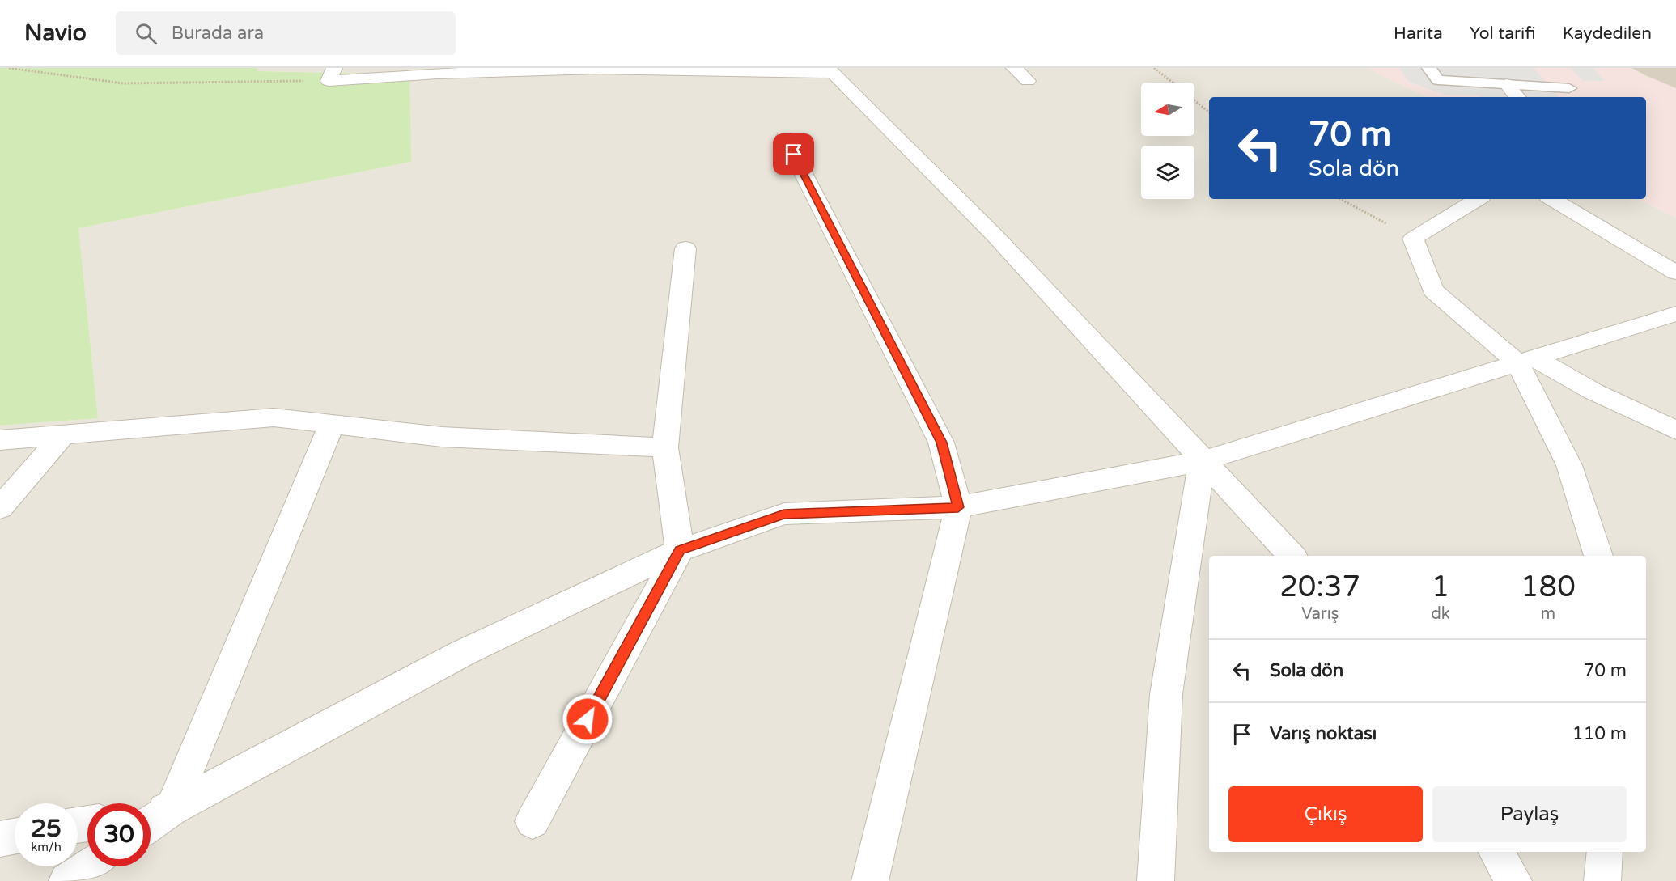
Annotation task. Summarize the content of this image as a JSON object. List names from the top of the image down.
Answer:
{
  "north": "left",
  "page": {
    "header": "Navio",
    "search": "Burada ara",
    "nav": ["Harita", "Yol tarifi", "Kaydedilen"],
    "turn": ["70 m", "Sola dön"],
    "eta": [
      "20:37",
      "Varış",
      "1",
      "dk",
      "180",
      "m"
    ],
    "list": [
      {
        "name": "Sola dön",
        "value": "70 m"
      },
      {
        "name": "Varış noktası",
        "value": "110 m"
      }
    ],
    "buttons": ["Çıkış", "Paylaş"],
    "speed": "25 km/h",
    "limit": "30"
  }
}
